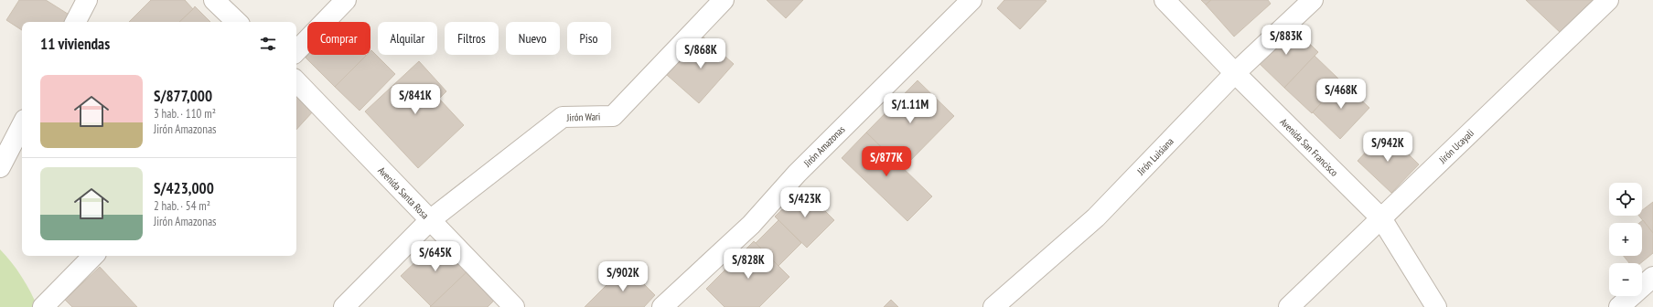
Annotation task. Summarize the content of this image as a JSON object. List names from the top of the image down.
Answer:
{
  "streets": {
    "street": [
      "Jirón Wari",
      "Jirón Amazonas",
      "Jirón Ucayali",
      "Avenida San Francisco",
      "Jirón Luisiana",
      "Avenida Santa Rosa"
    ]
  },
  "crossings": [
    ["Jirón Wari", "Avenida Santa Rosa"],
    ["Jirón Ucayali", "Avenida San Francisco"],
    ["Avenida San Francisco", "Jirón Luisiana"]
  ],
  "page": {
    "chip": [
      "Comprar",
      "Alquilar",
      "Filtros",
      "Nuevo",
      "Piso"
    ],
    "heading": "11 viviendas",
    "price": [
      "S/883K",
      "S/868K",
      "S/468K",
      "S/841K",
      "S/1.11M",
      "S/942K",
      "S/877K",
      "S/423K",
      "S/645K",
      "S/828K",
      "S/902K"
    ],
    "list": [
      {
        "name": "S/877,000",
        "note": "3 hab. · 110 m² · Jirón Amazonas"
      },
      {
        "name": "S/423,000",
        "note": "2 hab. · 54 m² · Jirón Amazonas"
      }
    ],
    "map_buttons": ["+", "−"]
  }
}
